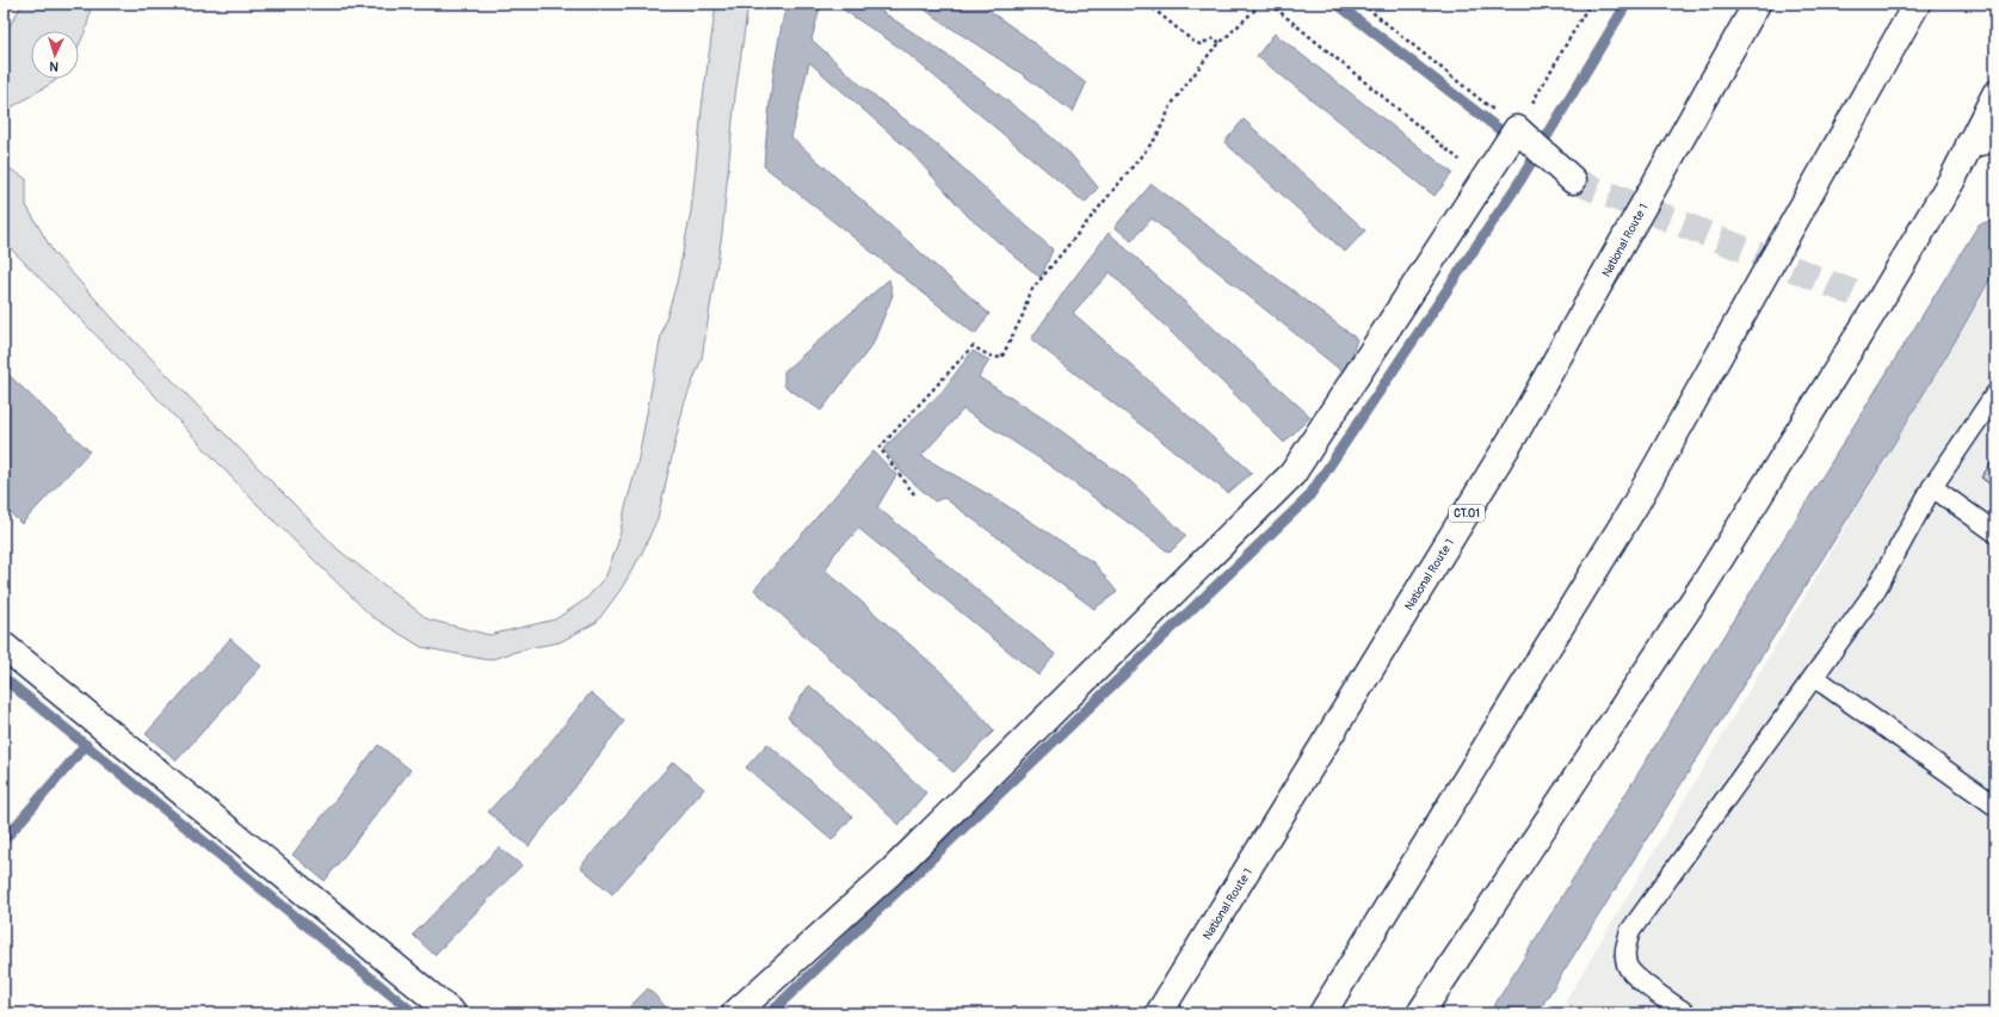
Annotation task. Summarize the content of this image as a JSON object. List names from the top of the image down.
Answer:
{
  "streets": {
    "main road": ["National Route 1", "CT.01"]
  },
  "north": "bottom"
}
